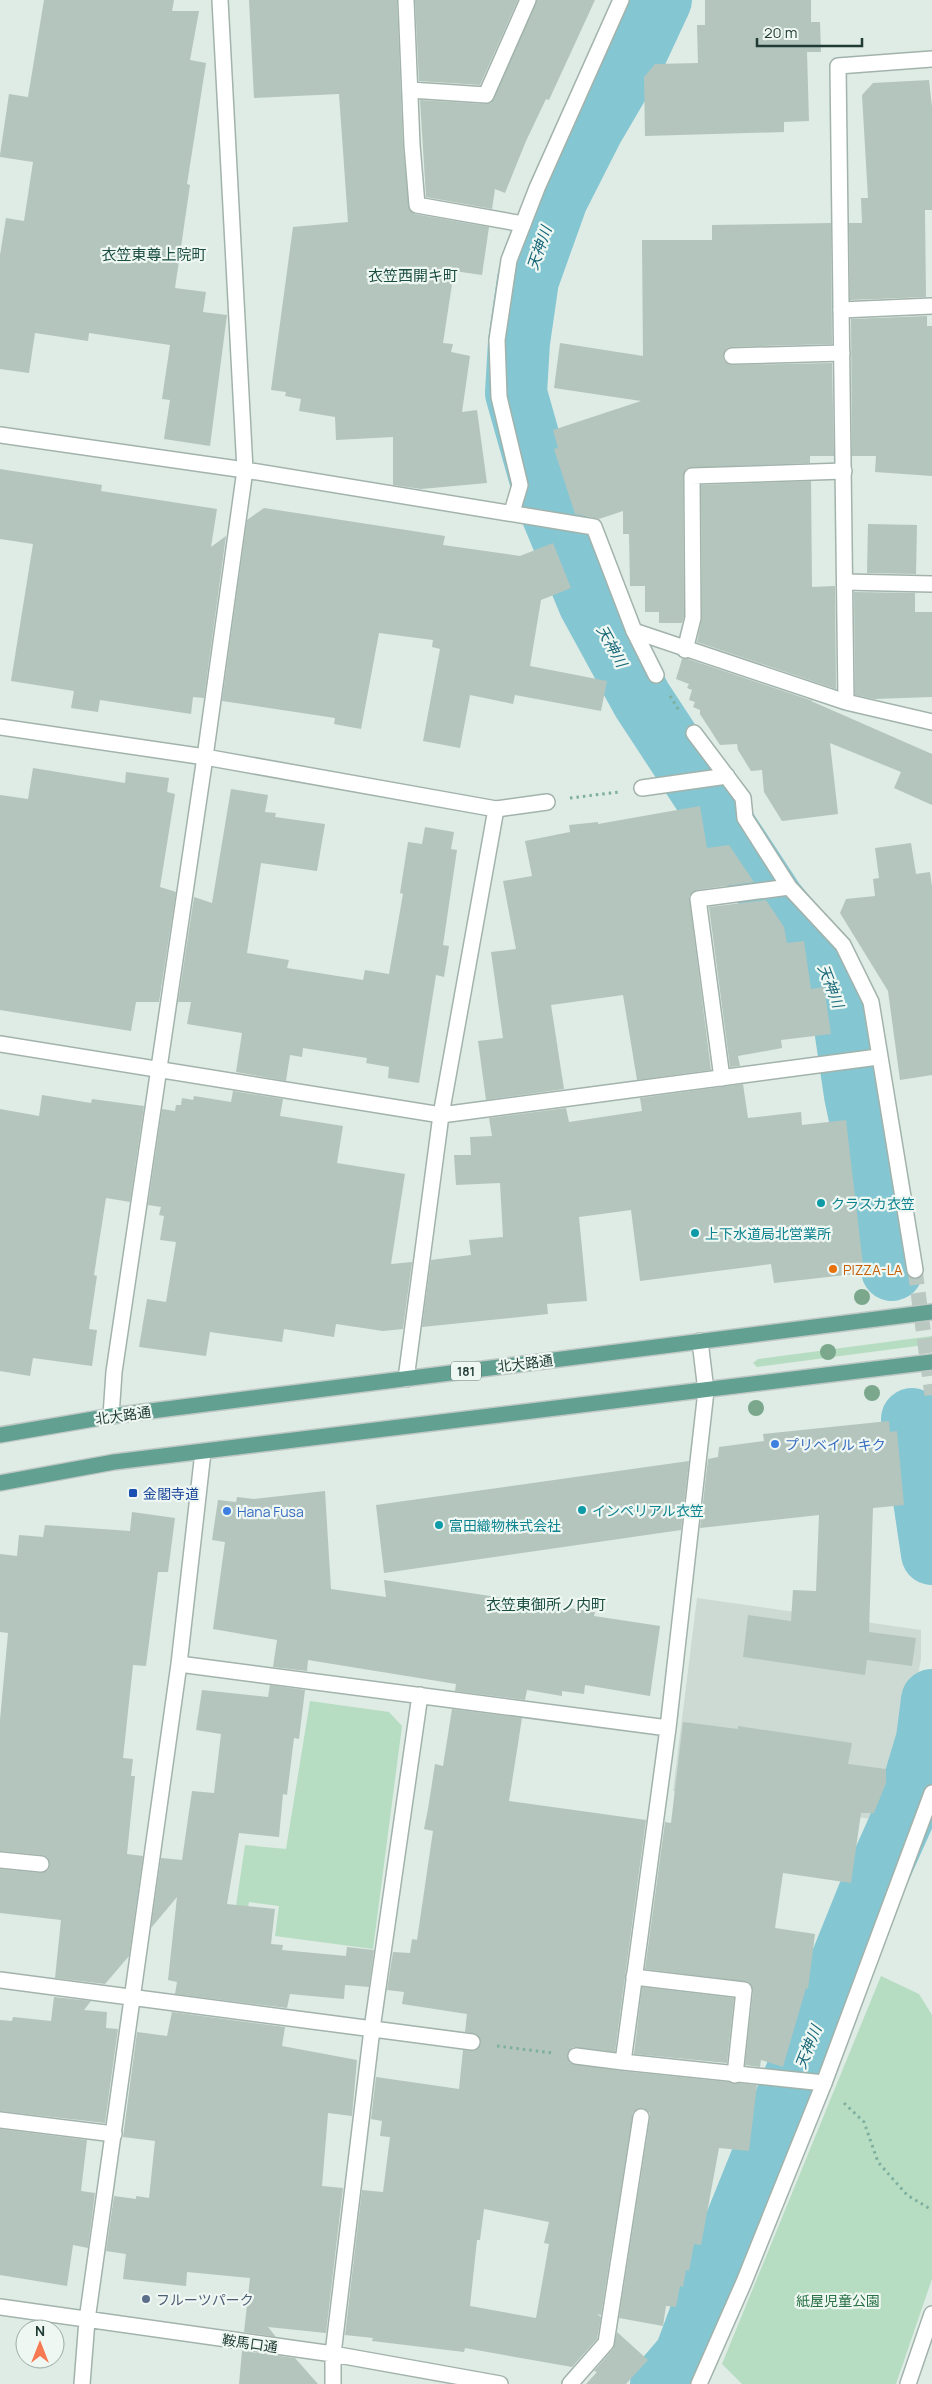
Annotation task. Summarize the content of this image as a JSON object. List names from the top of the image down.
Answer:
{
  "streets": {
    "main road": ["北大路通", "181"],
    "street": ["鞍馬口通"]
  },
  "districts": ["衣笠東尊上院町", "衣笠西開キ町", "衣笠東御所ノ内町"],
  "water": ["天神川"],
  "parks": ["紙屋児童公園"],
  "places": {
    "other": [
      "クラスカ衣笠",
      "上下水道局北営業所",
      "PIZZA-LA",
      "プリベイル キク",
      "インペリアル衣笠",
      "Hana Fusa",
      "富田織物株式会社",
      "フルーツパーク"
    ],
    "transit": ["金閣寺道"]
  },
  "scale_bar": "20 m",
  "north": "top"
}
